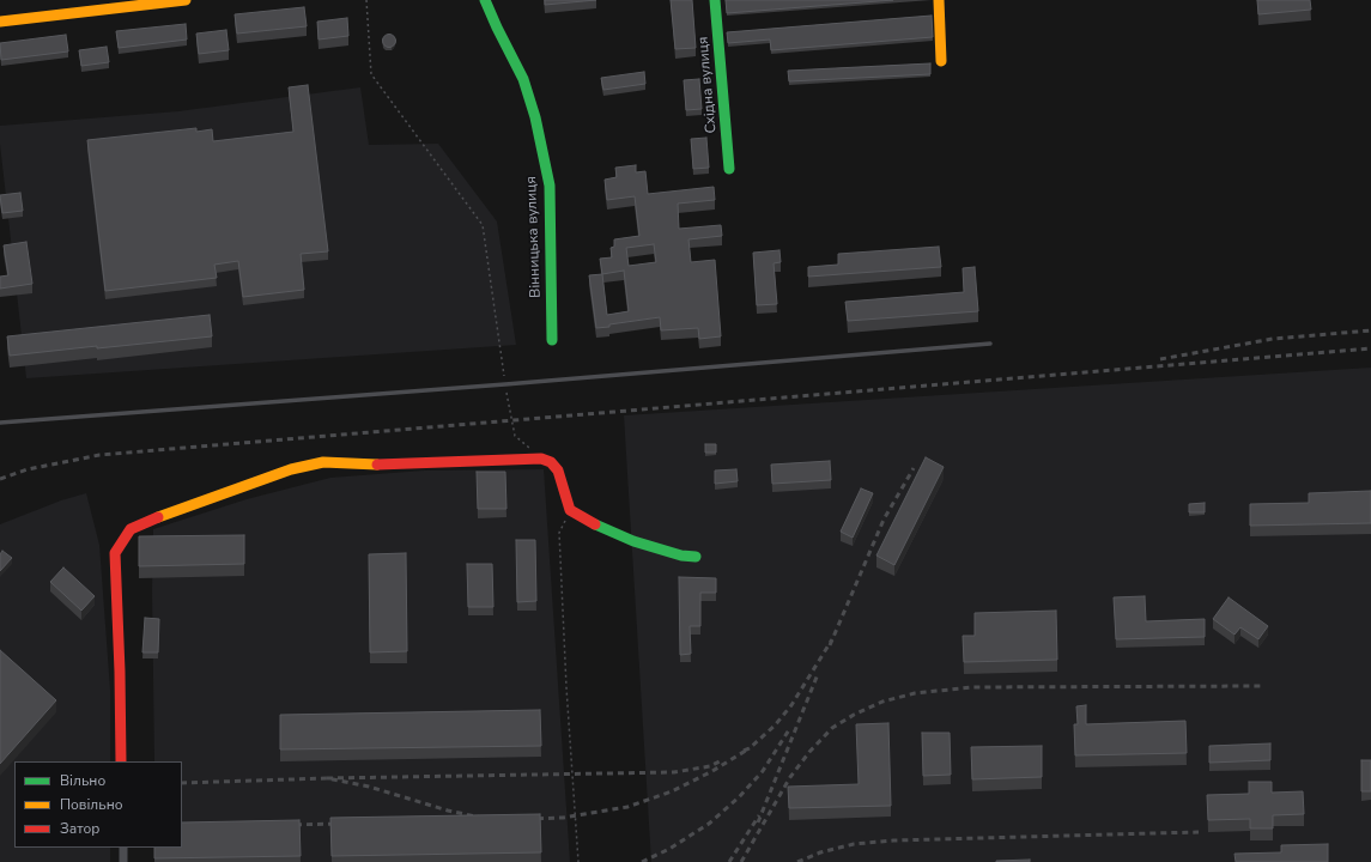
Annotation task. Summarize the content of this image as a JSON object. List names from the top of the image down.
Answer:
{
  "streets": {
    "street": ["Східна вулиця", "Вінницька вулиця"]
  },
  "legend": ["Вільно", "Повільно", "Затор"]
}
